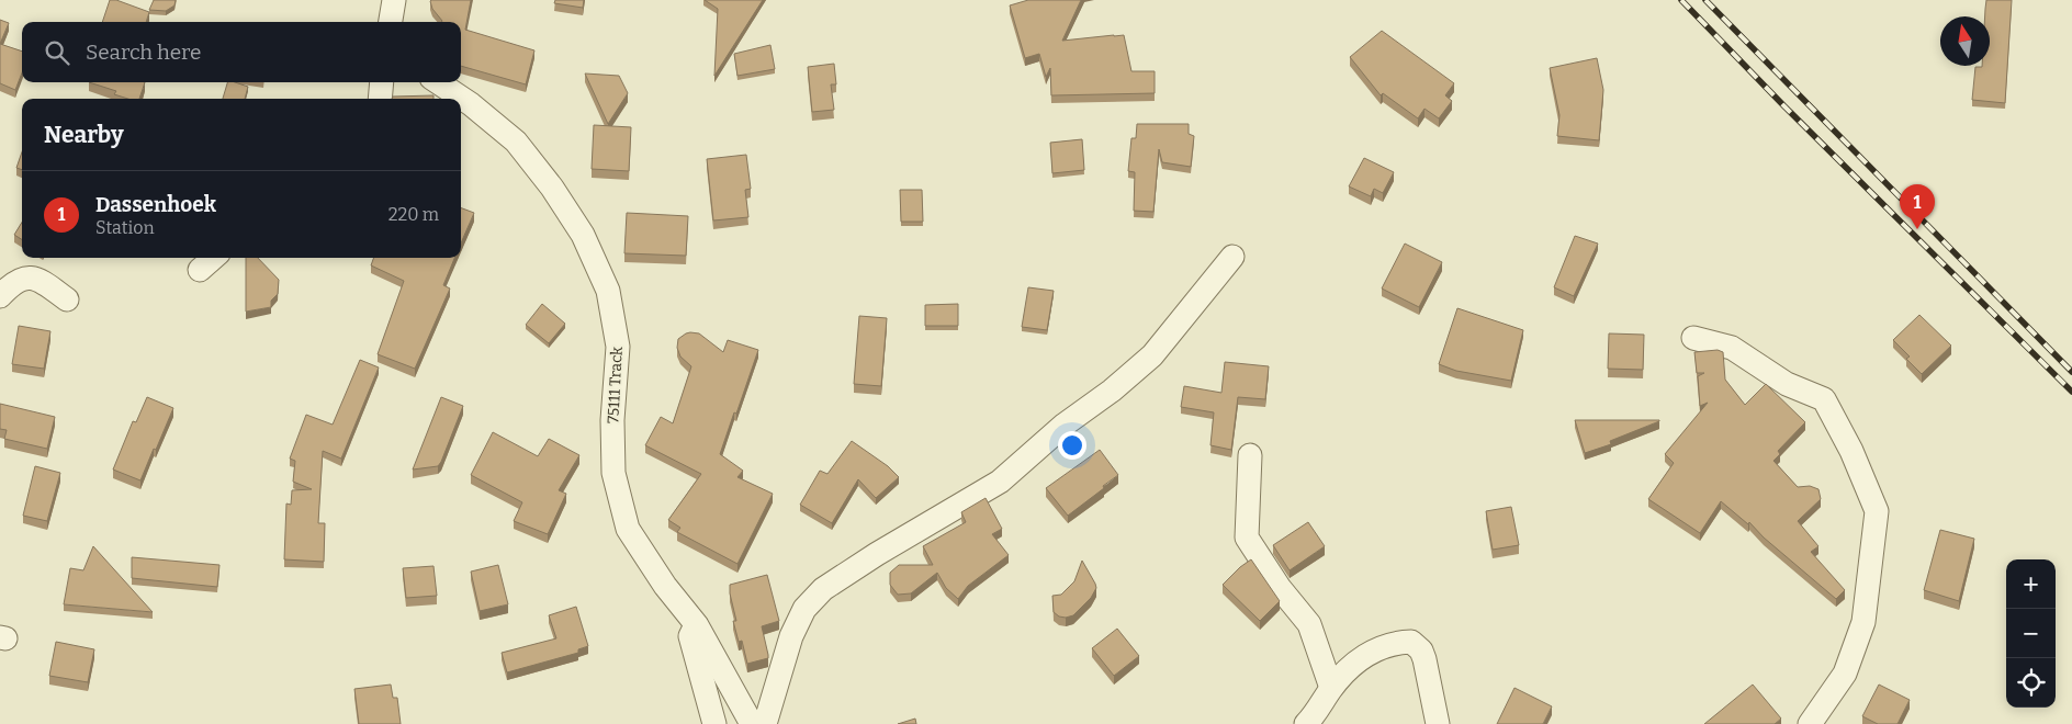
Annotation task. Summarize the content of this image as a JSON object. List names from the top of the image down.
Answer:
{
  "streets": {
    "street": ["75111 Track"]
  },
  "north": "top",
  "page": {
    "search": "Search here",
    "heading": "Nearby",
    "list": [
      {
        "mark": "1",
        "name": "Dassenhoek",
        "note": "Station",
        "value": "220 m"
      }
    ],
    "pins": "1",
    "map_buttons": ["+", "−"]
  }
}
